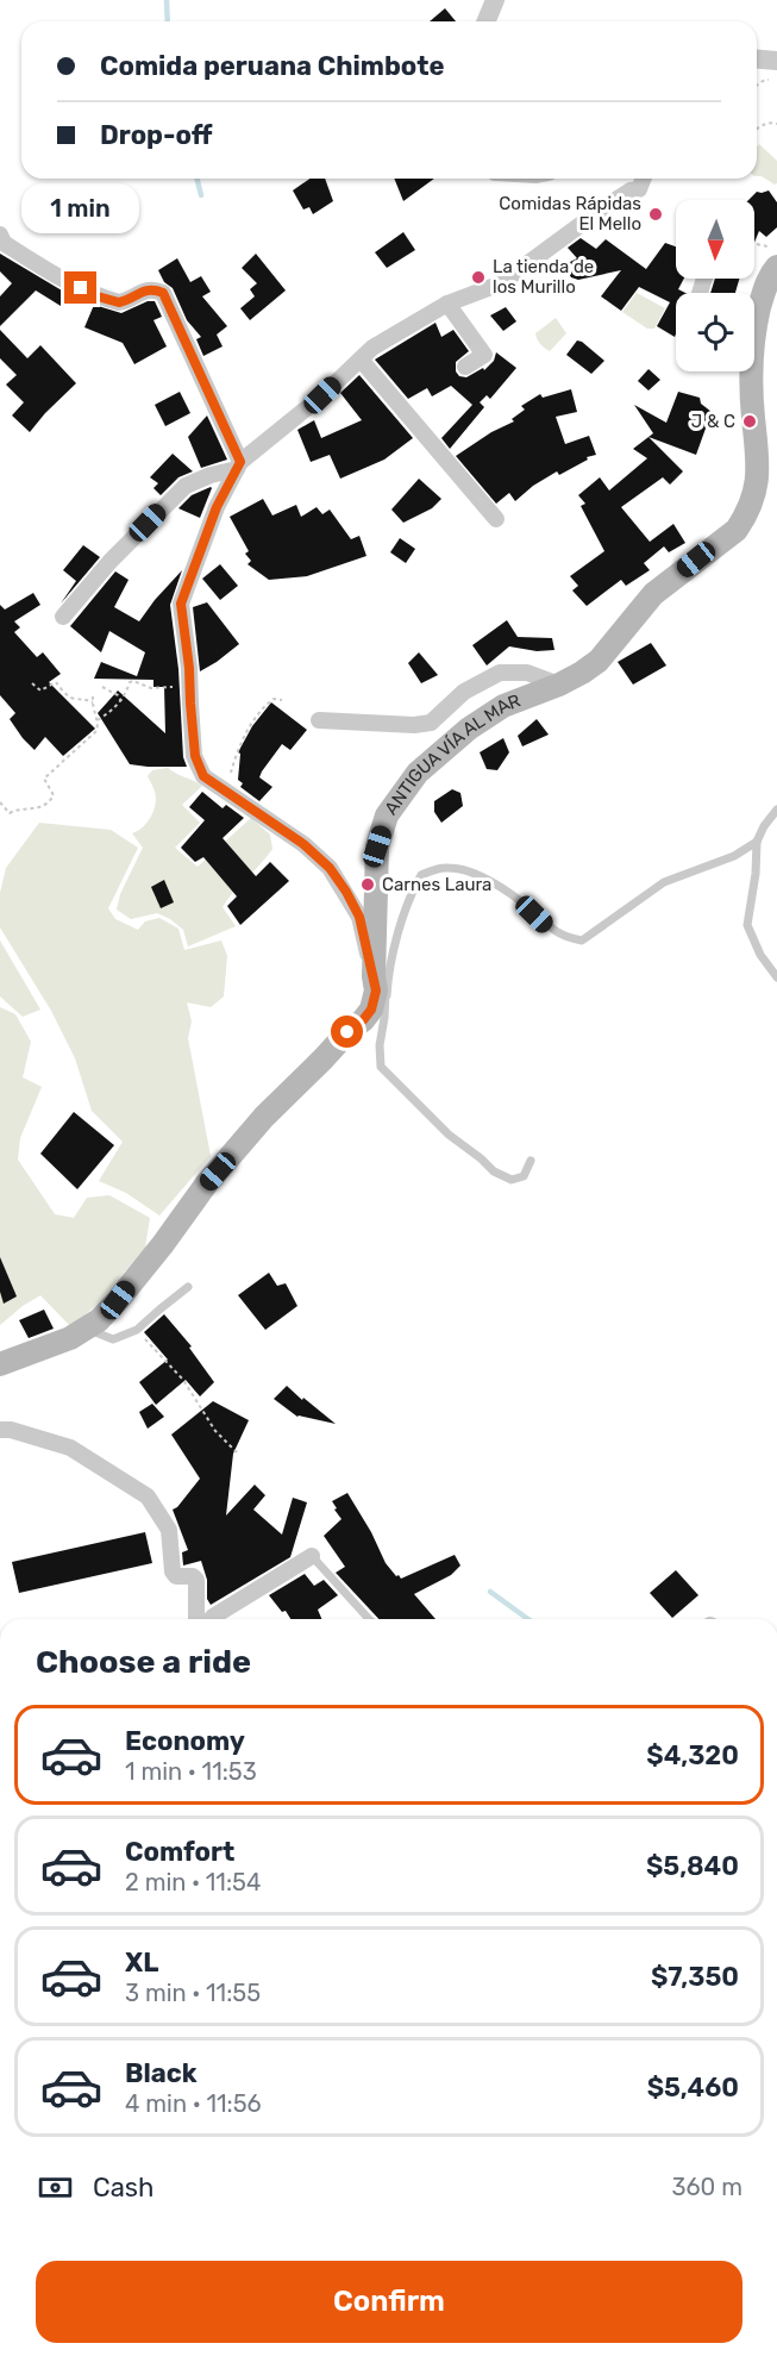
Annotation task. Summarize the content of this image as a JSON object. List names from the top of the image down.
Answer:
{
  "streets": {
    "main road": ["ANTIGUA VÍA AL MAR"]
  },
  "places": [
    "Comidas Rápidas El Mello",
    "La tienda de los Murillo",
    "J & C",
    "Carnes Laura"
  ],
  "north": "bottom",
  "page": {
    "banner": ["Comida peruana Chimbote", "Drop-off"],
    "bubble": "1 min",
    "heading": "Choose a ride",
    "list": [
      {
        "name": "Economy",
        "note": "1 min · 11:53",
        "value": "$4,320"
      },
      {
        "name": "Comfort",
        "note": "2 min · 11:54",
        "value": "$5,840"
      },
      {
        "name": "XL",
        "note": "3 min · 11:55",
        "value": "$7,350"
      },
      {
        "name": "Black",
        "note": "4 min · 11:56",
        "value": "$5,460"
      }
    ],
    "pay": ["Cash", "360 m"],
    "buttons": "Confirm"
  }
}
